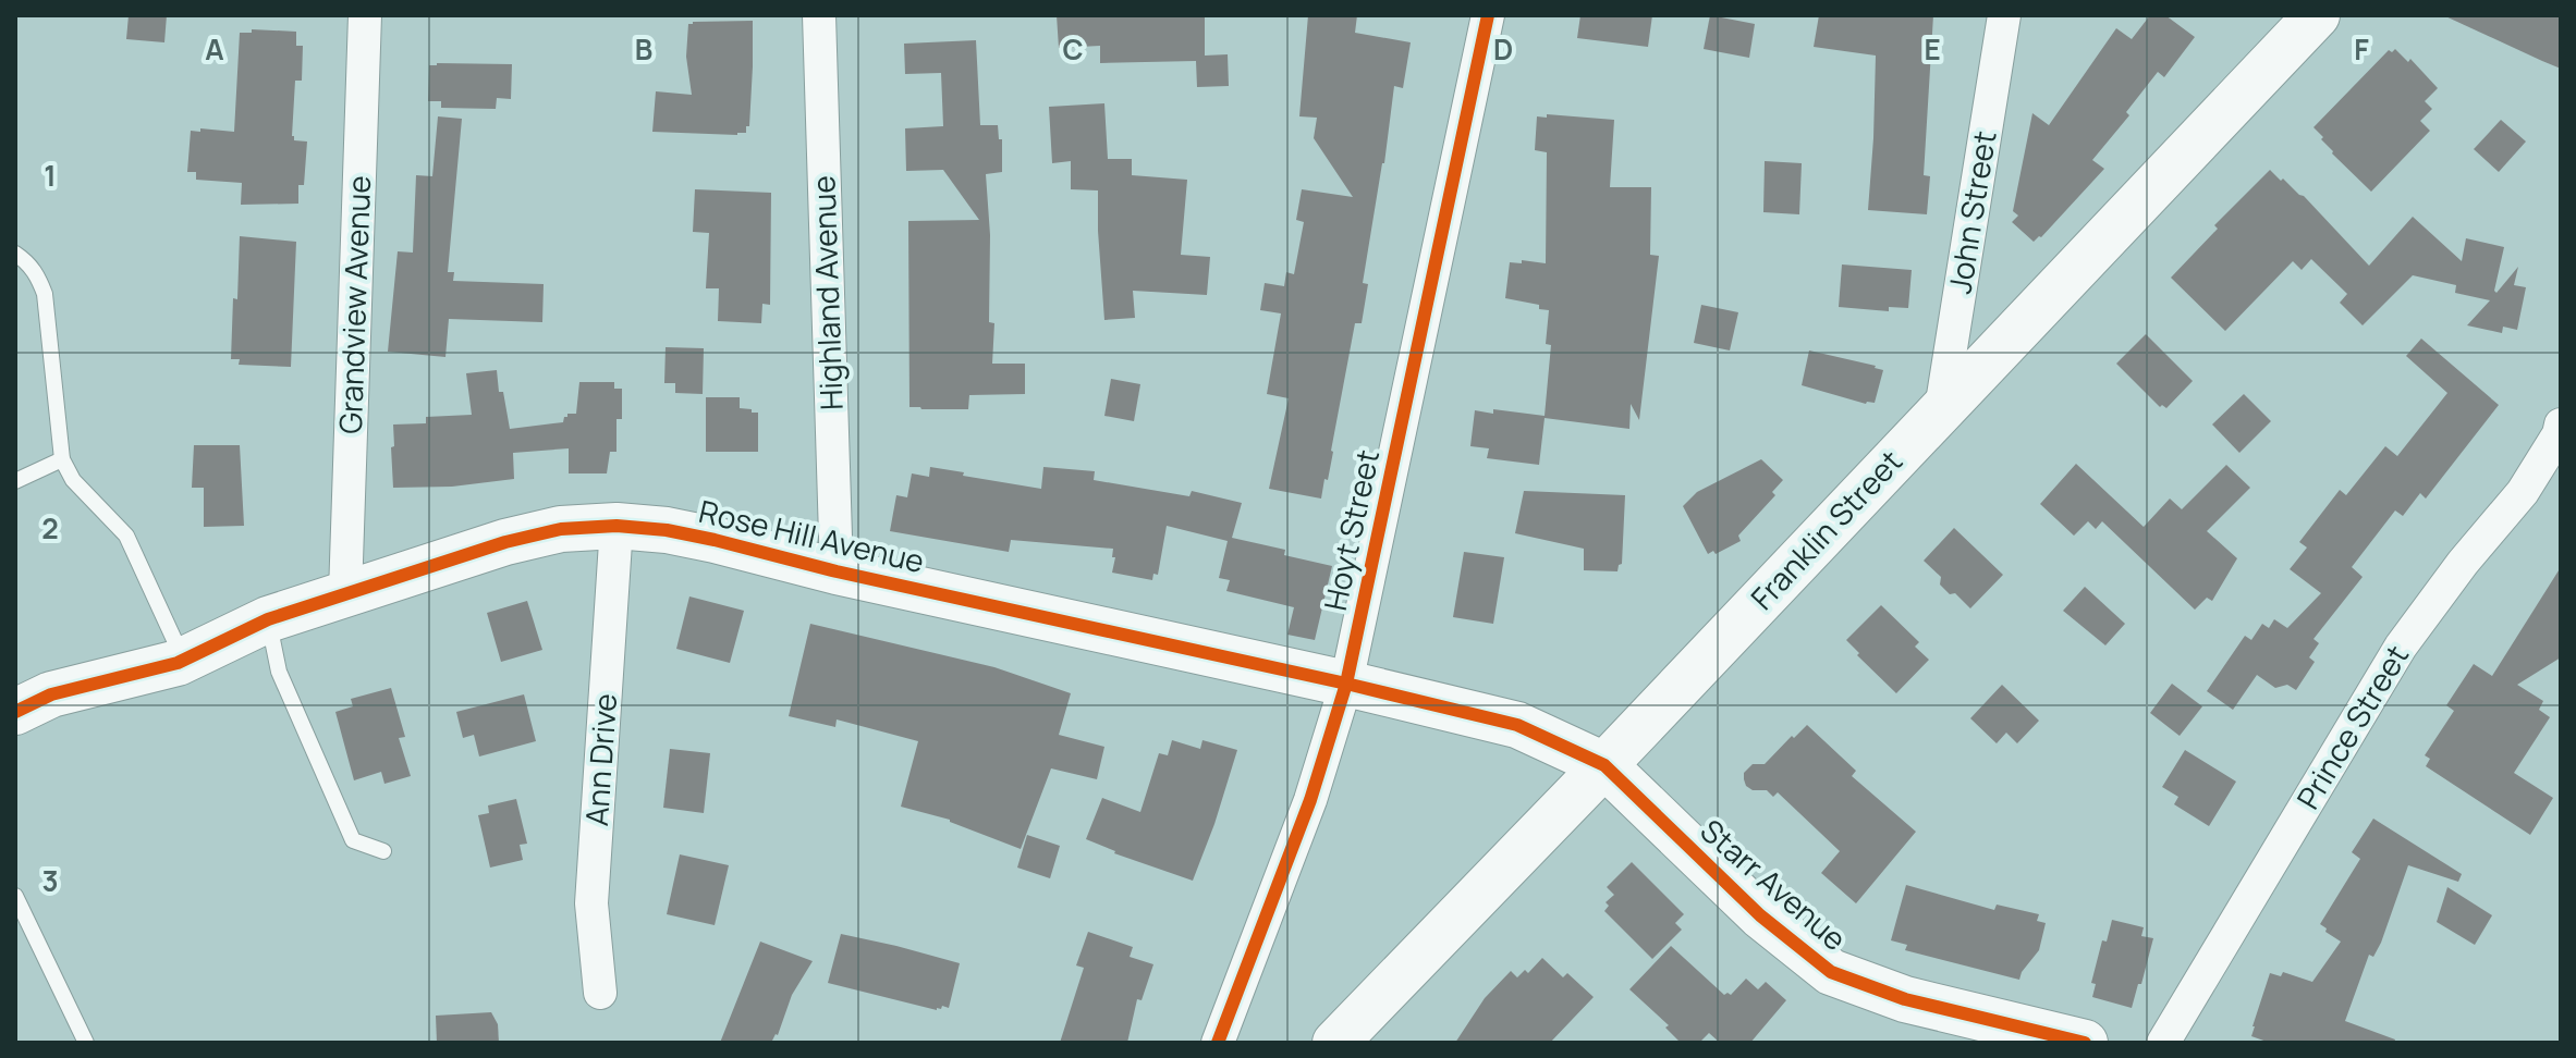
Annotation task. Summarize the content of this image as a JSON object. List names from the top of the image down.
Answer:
{
  "streets": {
    "street": [
      "John Street",
      "Highland Avenue",
      "Grandview Avenue",
      "Hoyt Street",
      "Franklin Street",
      "Rose Hill Avenue",
      "Prince Street",
      "Ann Drive",
      "Starr Avenue"
    ]
  },
  "crossings": [
    ["John Street", "Franklin Street"],
    ["Highland Avenue", "Rose Hill Avenue"],
    ["Grandview Avenue", "Rose Hill Avenue"],
    ["Hoyt Street", "Rose Hill Avenue"],
    ["Franklin Street", "Rose Hill Avenue"],
    ["Franklin Street", "Starr Avenue"],
    ["Rose Hill Avenue", "Ann Drive"],
    ["Rose Hill Avenue", "Starr Avenue"]
  ],
  "grid": {
    "columns": [
      "A",
      "B",
      "C",
      "D",
      "E",
      "F"
    ],
    "rows": ["1", "2", "3"]
  }
}
